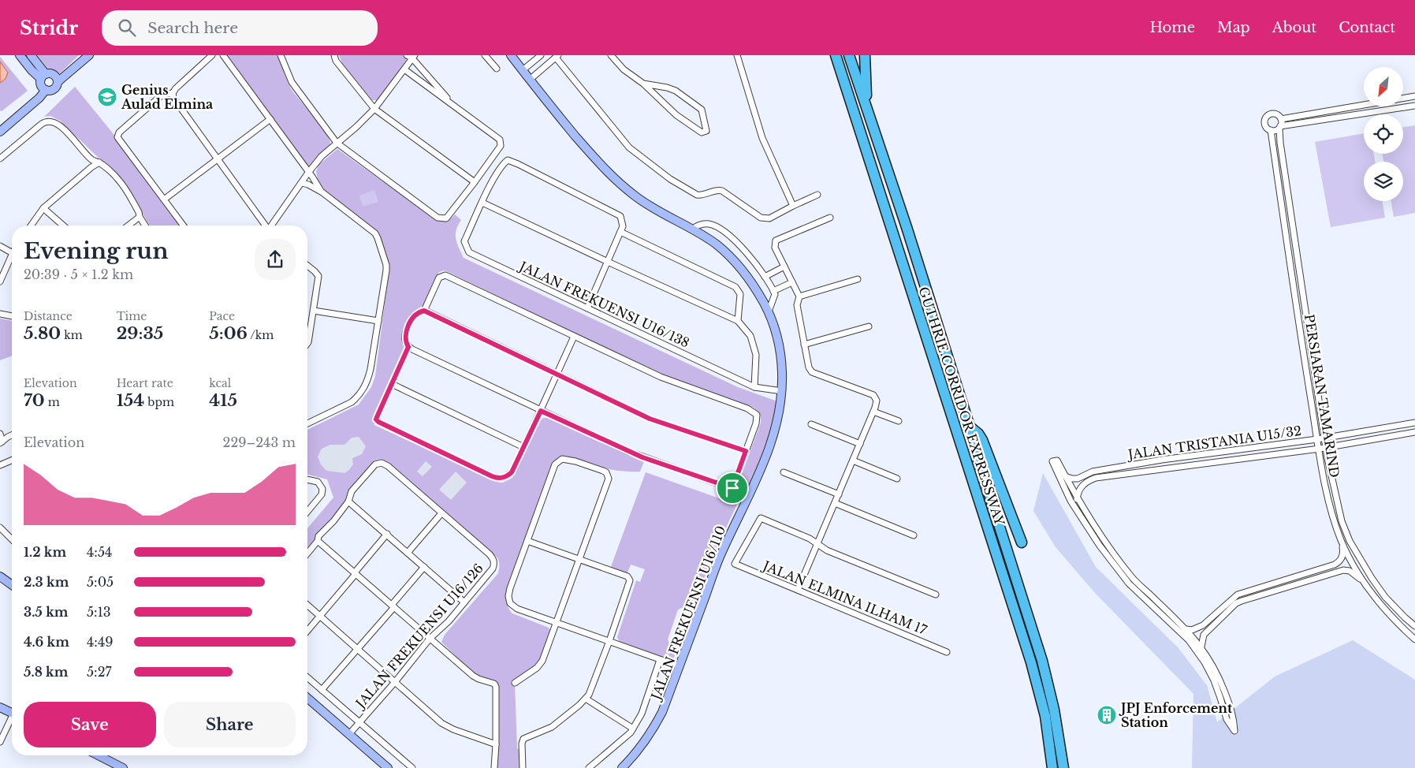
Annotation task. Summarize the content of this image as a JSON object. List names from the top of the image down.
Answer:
{
  "streets": {
    "highway": ["GUTHRIE CORRIDOR EXPRESSWAY"],
    "street": [
      "JALAN FREKUENSI U16/138",
      "PERSIARAN TAMARIND",
      "JALAN TRISTANIA U15/32",
      "JALAN ELMINA ILHAM 17",
      "JALAN FREKUENSI U16/110",
      "JALAN FREKUENSI U16/126"
    ]
  },
  "crossings": [
    ["JALAN FREKUENSI U16/138", "JALAN FREKUENSI U16/110"],
    ["PERSIARAN TAMARIND", "JALAN TRISTANIA U15/32"]
  ],
  "places": {
    "school or university": ["Genius Aulad Elmina"],
    "building": ["JPJ Enforcement Station"]
  },
  "north": "bottom left",
  "page": {
    "header": "Stridr",
    "search": "Search here",
    "nav": [
      "Home",
      "Map",
      "About",
      "Contact"
    ],
    "heading": ["Evening run", "20:39 · 5 × 1.2 km"],
    "stats": [
      ["Distance", "5.80 km"],
      ["Time", "29:35"],
      ["Pace", "5:06 /km"],
      ["Elevation", "70 m"],
      ["Heart rate", "154 bpm"],
      ["kcal", "415"]
    ],
    "chart": ["Elevation", "229–243 m"],
    "list": [
      {
        "name": "1.2 km",
        "note": "4:54"
      },
      {
        "name": "2.3 km",
        "note": "5:05"
      },
      {
        "name": "3.5 km",
        "note": "5:13"
      },
      {
        "name": "4.6 km",
        "note": "4:49"
      },
      {
        "name": "5.8 km",
        "note": "5:27"
      }
    ],
    "buttons": ["Save", "Share"]
  }
}
